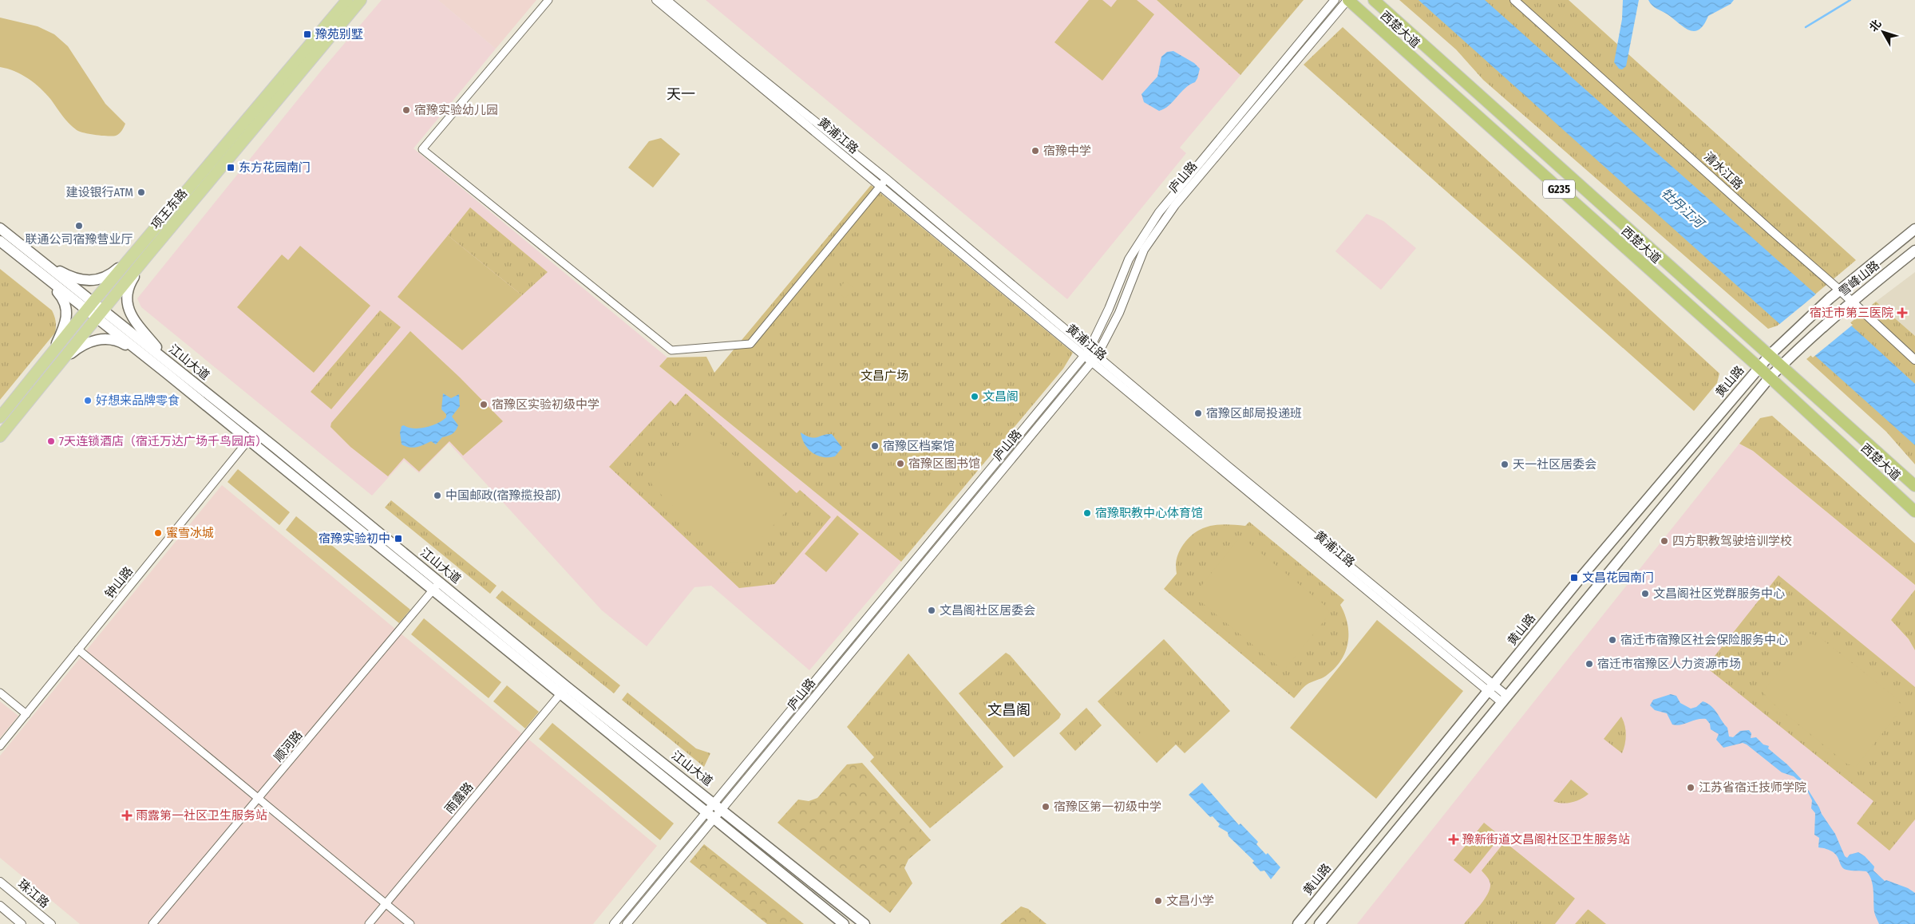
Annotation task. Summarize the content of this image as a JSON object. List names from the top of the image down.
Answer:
{
  "streets": {
    "highway": ["西楚大道", "G235"],
    "main road": [
      "项王东路",
      "雪峰山路",
      "江山大道",
      "黄山路"
    ],
    "street": [
      "黄浦江路",
      "清水江路",
      "庐山路",
      "钟山路",
      "顺河路",
      "雨露路",
      "珠江路"
    ]
  },
  "crossings": [
    ["西楚大道", "庐山路"],
    ["西楚大道", "G235"],
    ["西楚大道", "雪峰山路"],
    ["西楚大道", "黄山路"],
    ["黄浦江路", "庐山路"],
    ["黄浦江路", "黄山路"],
    ["清水江路", "雪峰山路"],
    ["庐山路", "江山大道"],
    ["G235", "雪峰山路"],
    ["G235", "黄山路"],
    ["项王东路", "江山大道"],
    ["雪峰山路", "黄山路"],
    ["江山大道", "钟山路"],
    ["江山大道", "顺河路"],
    ["江山大道", "雨露路"]
  ],
  "districts": ["天一", "文昌阁"],
  "water": ["牡丹江河"],
  "parks": ["文昌广场"],
  "places": {
    "transit": [
      "豫苑别墅",
      "东方花园南门",
      "宿豫实验初中",
      "文昌花园南门"
    ],
    "other": [
      "宿豫实验幼儿园",
      "宿豫中学",
      "建设银行ATM",
      "联通公司宿豫营业厅",
      "文昌阁",
      "好想来品牌零食",
      "宿豫区实验初级中学",
      "宿豫区邮局投递班",
      "7天连锁酒店（宿迁万达广场千鸟园店）",
      "宿豫区档案馆",
      "宿豫区图书馆",
      "天一社区居委会",
      "中国邮政(宿豫揽投部)",
      "宿豫职教中心体育馆",
      "蜜雪冰城",
      "四方职教驾驶培训学校",
      "文昌阁社区党群服务中心",
      "文昌阁社区居委会",
      "宿迁市宿豫区社会保险服务中心",
      "宿迁市宿豫区人力资源市场",
      "江苏省宿迁技师学院",
      "宿豫区第一初级中学",
      "文昌小学"
    ],
    "health": ["宿迁市第三医院", "雨露第一社区卫生服务站", "豫新街道文昌阁社区卫生服务站"]
  },
  "north": "top left"
}
